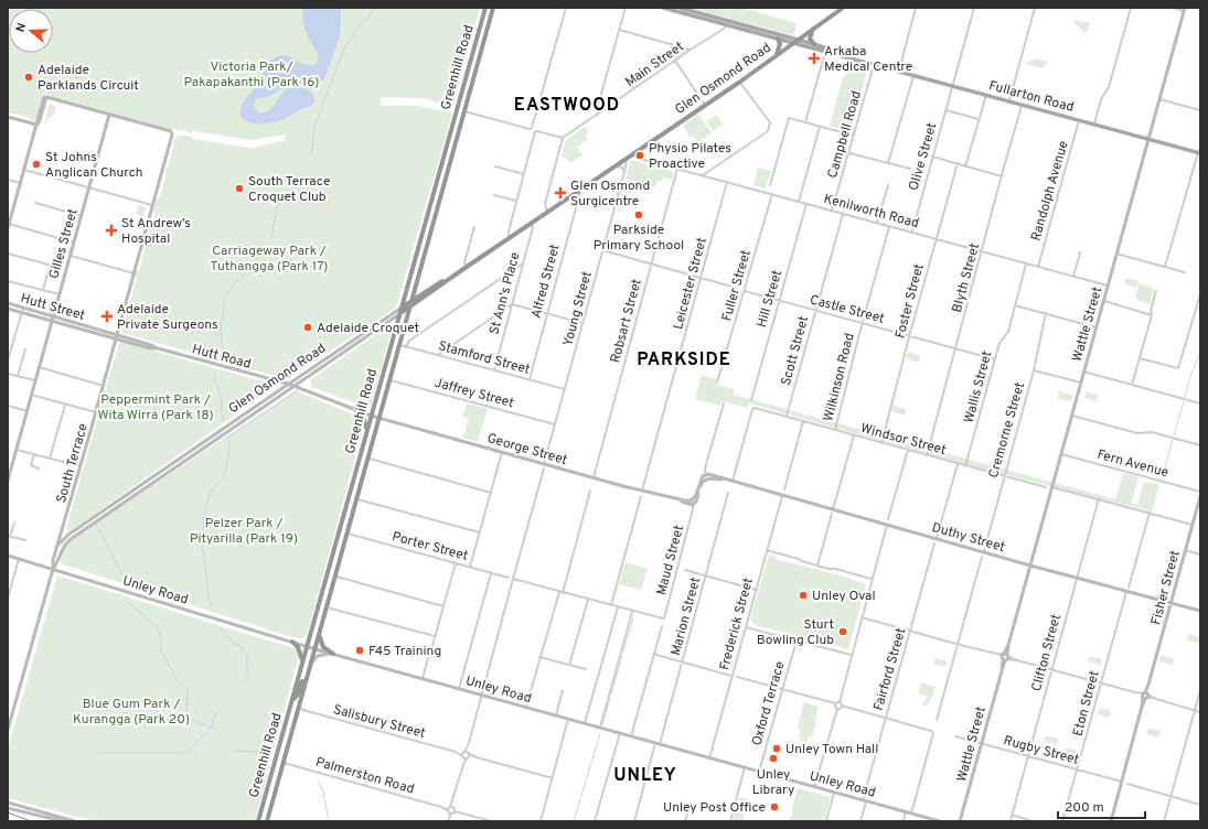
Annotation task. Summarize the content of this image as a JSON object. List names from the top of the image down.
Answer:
{
  "streets": {
    "highway": ["Greenhill Road", "Glen Osmond Road"],
    "main road": ["Fullarton Road"],
    "street": [
      "Main Street",
      "Campbell Road",
      "Olive Street",
      "Randolph Avenue",
      "Kenilworth Road",
      "Gilles Street",
      "Blyth Street",
      "Alfred Street",
      "Leicester Street",
      "Fuller Street",
      "St Ann's Place",
      "Hill Street",
      "Foster Street",
      "Hutt Street",
      "Young Street",
      "Castle Street",
      "Robsart Street",
      "Wattle Street",
      "Scott Street",
      "Hutt Road",
      "Stamford Street",
      "Wilkinson Road",
      "Wallis Street",
      "Jaffrey Street",
      "Cremorne Street",
      "Windsor Street",
      "George Street",
      "South Terrace",
      "Fern Avenue",
      "Duthy Street",
      "Porter Street",
      "Maud Street",
      "Fisher Street",
      "Unley Road",
      "Marion Street",
      "Frederick Street",
      "Clifton Street",
      "Fairford Street",
      "Oxford Terrace",
      "Eton Street",
      "Salisbury Street",
      "Rugby Street",
      "Palmerston Road"
    ]
  },
  "crossings": [
    ["Main Street", "Fullarton Road"],
    ["Greenhill Road", "Glen Osmond Road"],
    ["Greenhill Road", "Hutt Road"],
    ["Greenhill Road", "Stamford Street"],
    ["Greenhill Road", "Jaffrey Street"],
    ["Greenhill Road", "George Street"],
    ["Greenhill Road", "Porter Street"],
    ["Greenhill Road", "Unley Road"],
    ["Greenhill Road", "Salisbury Street"],
    ["Greenhill Road", "Palmerston Road"],
    ["Glen Osmond Road", "Fullarton Road"],
    ["Glen Osmond Road", "Kenilworth Road"],
    ["Glen Osmond Road", "Alfred Street"],
    ["Glen Osmond Road", "St Ann's Place"],
    ["Glen Osmond Road", "Young Street"],
    ["Glen Osmond Road", "Hutt Road"],
    ["Glen Osmond Road", "South Terrace"],
    ["Fullarton Road", "Campbell Road"],
    ["Fullarton Road", "Olive Street"],
    ["Fullarton Road", "Randolph Avenue"],
    ["Fullarton Road", "Blyth Street"],
    ["Fullarton Road", "Wattle Street"],
    ["Campbell Road", "Kenilworth Road"],
    ["Olive Street", "Kenilworth Road"],
    ["Randolph Avenue", "Kenilworth Road"],
    ["Kenilworth Road", "Blyth Street"],
    ["Kenilworth Road", "Leicester Street"],
    ["Kenilworth Road", "Fuller Street"],
    ["Kenilworth Road", "Hill Street"],
    ["Kenilworth Road", "Foster Street"],
    ["Kenilworth Road", "Robsart Street"],
    ["Kenilworth Road", "Wattle Street"],
    ["Kenilworth Road", "Scott Street"],
    ["Kenilworth Road", "Wilkinson Road"],
    ["Kenilworth Road", "Wallis Street"],
    ["Gilles Street", "Hutt Street"],
    ["Gilles Street", "South Terrace"],
    ["Blyth Street", "Castle Street"],
    ["Blyth Street", "Windsor Street"],
    ["Alfred Street", "Stamford Street"],
    ["Leicester Street", "George Street"],
    ["Fuller Street", "Castle Street"],
    ["St Ann's Place", "Stamford Street"],
    ["Hill Street", "Castle Street"],
    ["Foster Street", "Castle Street"],
    ["Foster Street", "Windsor Street"],
    ["Hutt Street", "Hutt Road"],
    ["Hutt Street", "South Terrace"],
    ["Young Street", "Stamford Street"],
    ["Young Street", "Jaffrey Street"],
    ["Young Street", "George Street"],
    ["Young Street", "Unley Road"],
    ["Young Street", "Salisbury Street"],
    ["Castle Street", "Scott Street"],
    ["Castle Street", "Wilkinson Road"],
    ["Castle Street", "Wallis Street"],
    ["Robsart Street", "George Street"],
    ["Wattle Street", "Fern Avenue"],
    ["Wattle Street", "Duthy Street"],
    ["Wattle Street", "Rugby Street"],
    ["Scott Street", "Windsor Street"],
    ["Hutt Road", "George Street"],
    ["Hutt Road", "South Terrace"],
    ["Wilkinson Road", "Windsor Street"],
    ["Wallis Street", "Windsor Street"],
    ["Cremorne Street", "Windsor Street"],
    ["Cremorne Street", "Duthy Street"],
    ["Windsor Street", "Duthy Street"],
    ["George Street", "Maud Street"],
    ["South Terrace", "Unley Road"],
    ["Duthy Street", "Maud Street"],
    ["Duthy Street", "Fisher Street"],
    ["Duthy Street", "Frederick Street"],
    ["Duthy Street", "Clifton Street"],
    ["Duthy Street", "Eton Street"],
    ["Fisher Street", "Rugby Street"],
    ["Unley Road", "Marion Street"],
    ["Unley Road", "Frederick Street"],
    ["Unley Road", "Fairford Street"],
    ["Unley Road", "Oxford Terrace"],
    ["Clifton Street", "Rugby Street"],
    ["Eton Street", "Rugby Street"]
  ],
  "districts": ["EASTWOOD", "PARKSIDE", "UNLEY"],
  "parks": [
    "Victoria Park/ Pakapakanthi (Park 16)",
    "Carriageway Park / Tuthangga (Park 17)",
    "Peppermint Park / Wita Wirra (Park 18)",
    "Pelzer Park / Pityarilla (Park 19)",
    "Blue Gum Park / Kurangga (Park 20)"
  ],
  "places": {
    "health": [
      "Arkaba Medical Centre",
      "Glen Osmond Surgicentre",
      "St Andrew’s Hospital",
      "Adelaide Private Surgeons"
    ],
    "other": [
      "Adelaide Parklands Circuit",
      "Physio Pilates Proactive",
      "St Johns Anglican Church",
      "South Terrace Croquet Club",
      "Parkside Primary School",
      "Adelaide Croquet",
      "Unley Oval",
      "Sturt Bowling Club",
      "F45 Training",
      "Unley Town Hall",
      "Unley Library",
      "Unley Post Office"
    ]
  },
  "scale_bar": "200 m",
  "north": "left"
}
